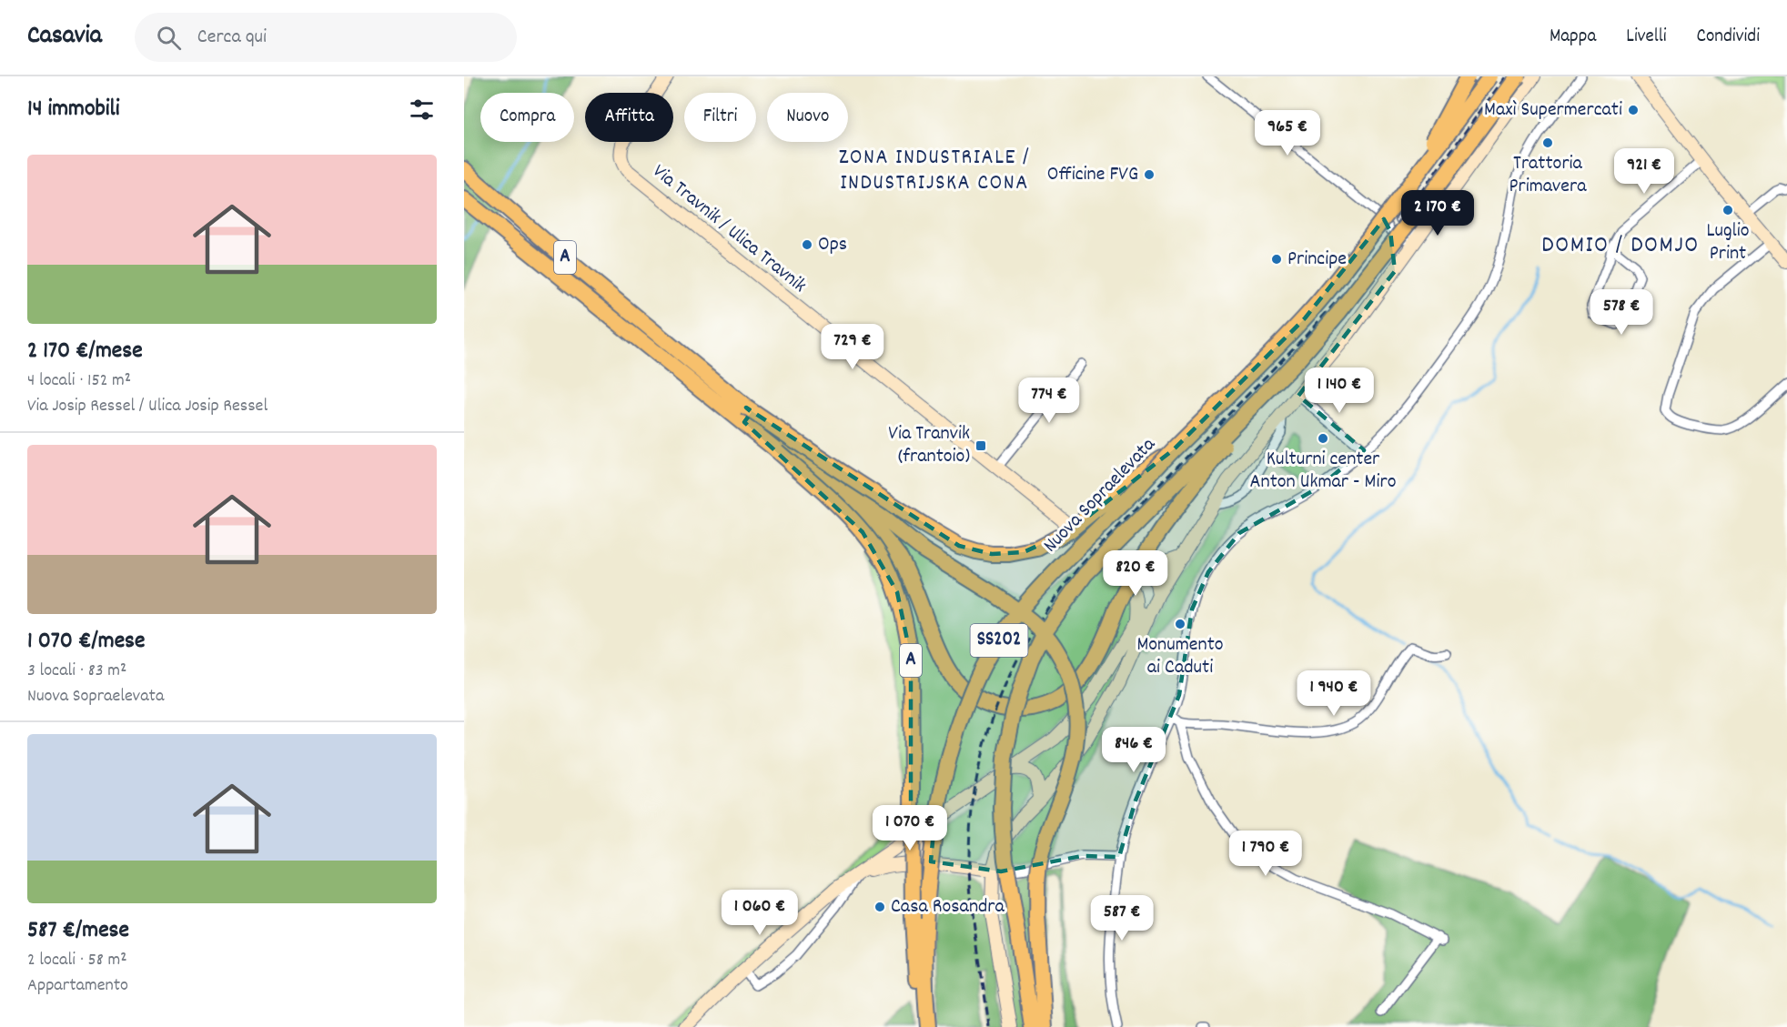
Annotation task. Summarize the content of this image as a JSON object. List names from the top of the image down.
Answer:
{
  "streets": {
    "highway": ["A", "Nuova Sopraelevata", "SS202"],
    "main road": ["Via Travnik / Ulica Travnik"]
  },
  "crossings": [
    ["A", "Nuova Sopraelevata"],
    ["A", "SS202"]
  ],
  "districts": ["ZONA INDUSTRIALE / INDUSTRIJSKA CONA", "DOMIO / DOMJO"],
  "places": {
    "other": [
      "Maxì Supermercati",
      "Trattoria Primavera",
      "Officine FVG",
      "Luglio Print",
      "Ops",
      "Principe",
      "Kulturni center Anton Ukmar - Miro",
      "Monumento ai Caduti",
      "Casa Rosandra"
    ],
    "transit": ["Via Tranvik (frantoio)"]
  },
  "page": {
    "header": "Casavia",
    "search": "Cerca qui",
    "nav": ["Mappa", "Livelli", "Condividi"],
    "heading": "14 immobili",
    "chip": [
      "Compra",
      "Affitta",
      "Filtri",
      "Nuovo"
    ],
    "price": [
      "965 €",
      "921 €",
      "2 170 €",
      "578 €",
      "729 €",
      "1 140 €",
      "774 €",
      "820 €",
      "1 940 €",
      "846 €",
      "1 070 €",
      "1 790 €",
      "1 060 €",
      "587 €"
    ],
    "list": [
      {
        "name": "2 170 €/mese",
        "note": "4 locali · 152 m² · Via Josip Ressel / Ulica Josip Ressel"
      },
      {
        "name": "1 070 €/mese",
        "note": "3 locali · 83 m² · Nuova Sopraelevata"
      },
      {
        "name": "587 €/mese",
        "note": "2 locali · 58 m² · Appartamento"
      }
    ]
  }
}
